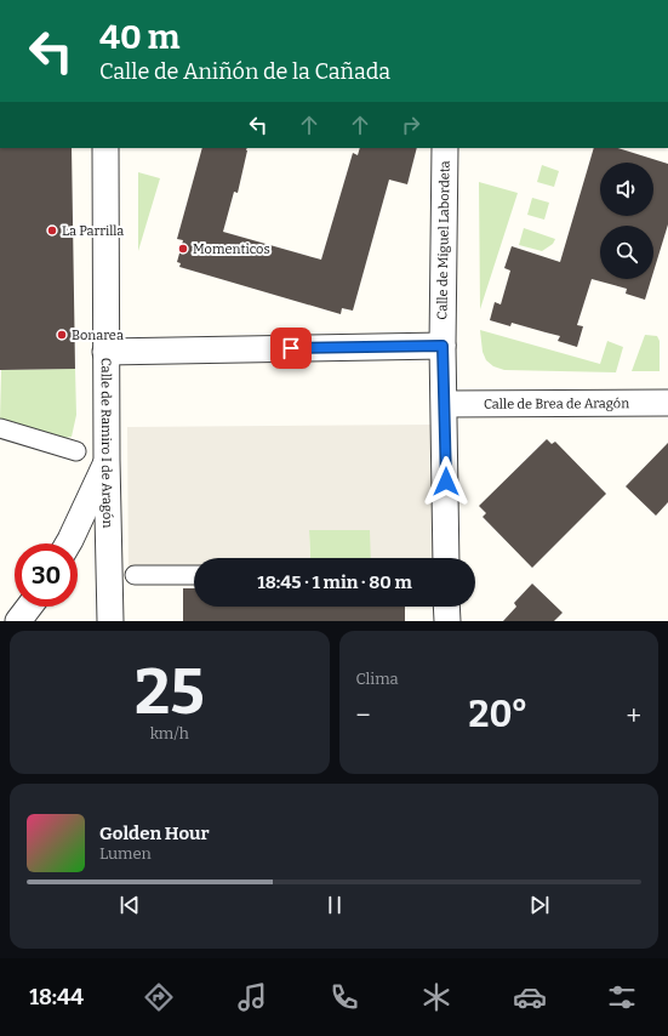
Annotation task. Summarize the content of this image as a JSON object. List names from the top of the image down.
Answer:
{
  "streets": {
    "street": ["Calle de Miguel Labordeta", "Calle de Brea de Aragón", "Calle de Ramiro I de Aragón"]
  },
  "crossings": [
    ["Calle de Miguel Labordeta", "Calle de Brea de Aragón"]
  ],
  "places": ["La Parrilla", "Momenticos", "Bonarea"],
  "page": {
    "turn": ["40 m", "Calle de Aniñón de la Cañada"],
    "limit": "30",
    "trip": "18:45 · 1 min · 80 m",
    "tile": [
      ["25", "km/h"],
      "Clima"
    ],
    "heat": ["−", "20°", "+"],
    "song": ["Golden Hour", "Lumen"],
    "tabs": "18:44"
  }
}
